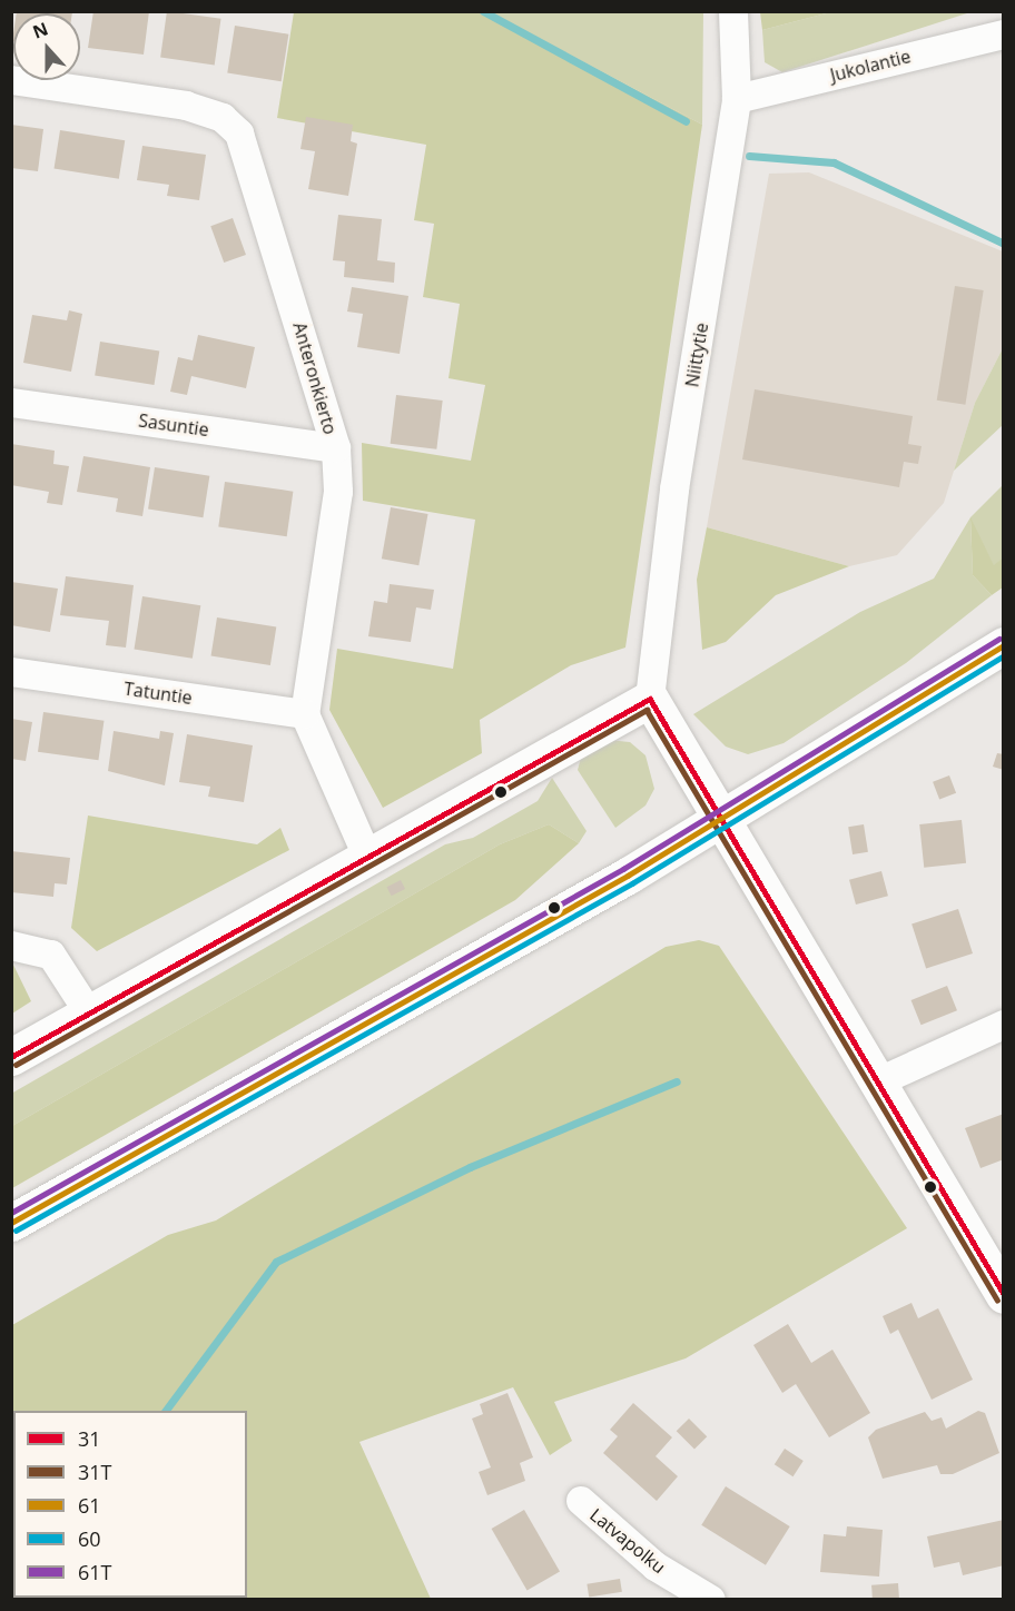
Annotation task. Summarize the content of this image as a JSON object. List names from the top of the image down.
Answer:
{
  "streets": {
    "street": [
      "Jukolantie",
      "Niittytie",
      "Anteronkierto",
      "Sasuntie",
      "Tatuntie",
      "Latvapolku"
    ]
  },
  "crossings": [
    ["Jukolantie", "Niittytie"],
    ["Anteronkierto", "Sasuntie"],
    ["Anteronkierto", "Tatuntie"]
  ],
  "lines": [
    "transit line 61T",
    "transit line 61",
    "transit line 60",
    "transit line 31",
    "transit line 31T"
  ],
  "legend": [
    "31",
    "31T",
    "61",
    "60",
    "61T"
  ],
  "north": "top"
}
